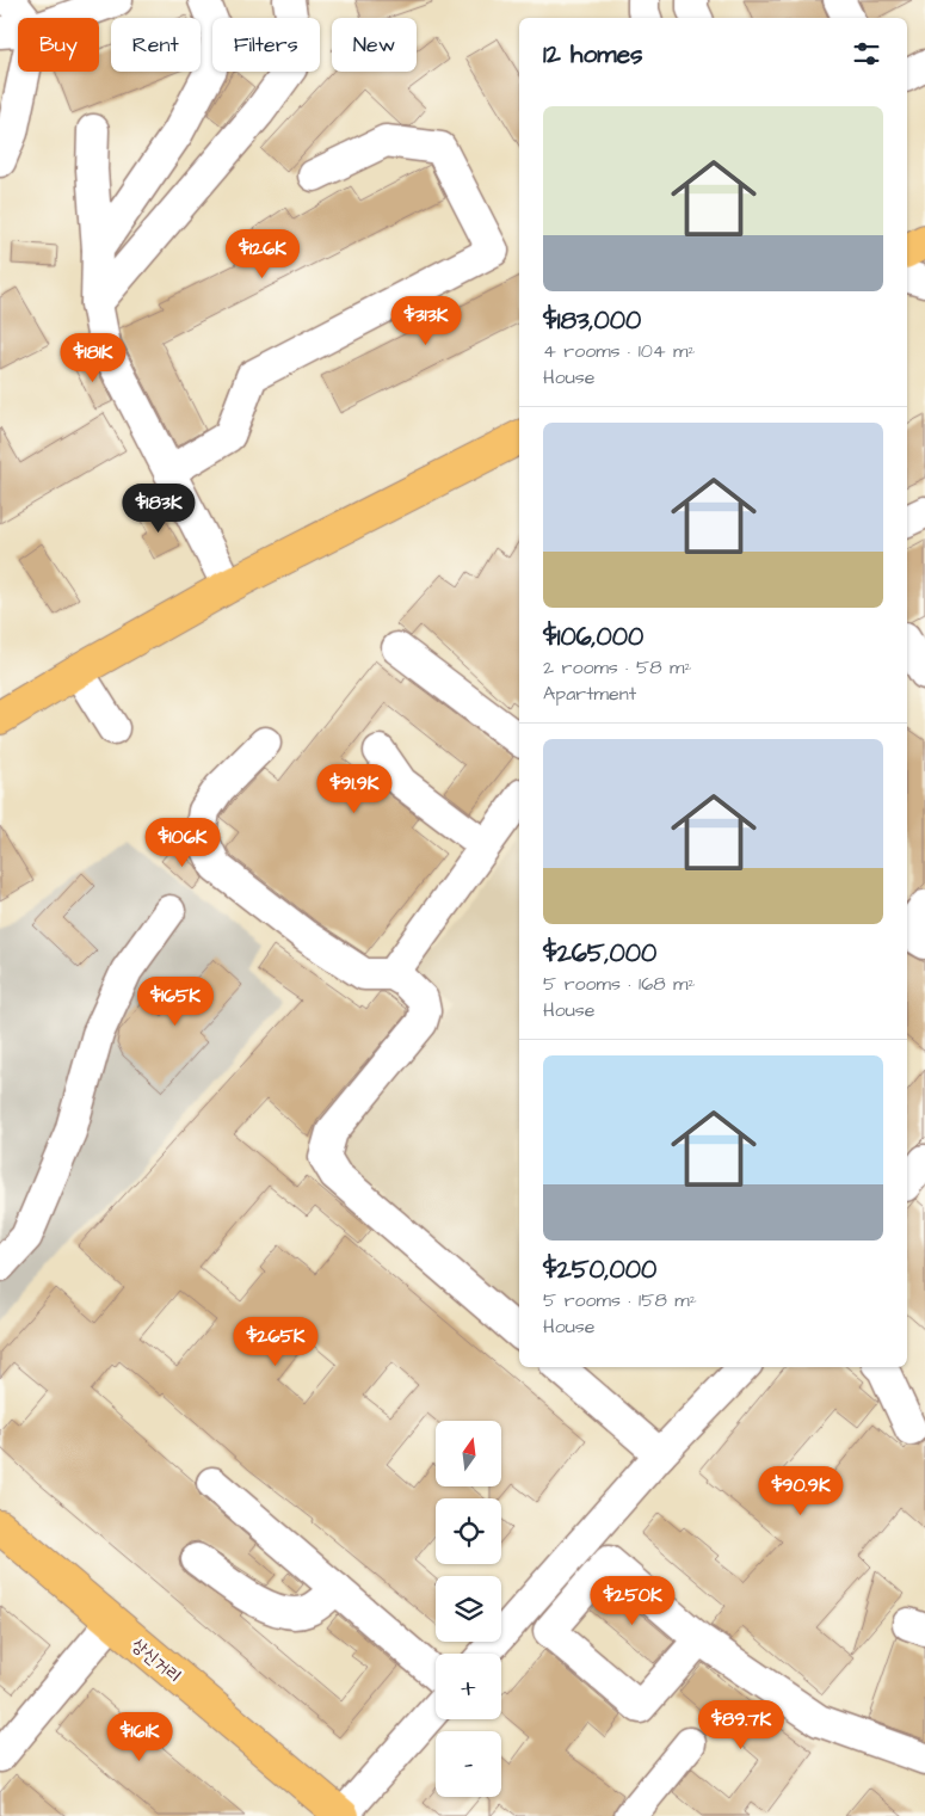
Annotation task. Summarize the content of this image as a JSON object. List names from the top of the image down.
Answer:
{
  "streets": {
    "main road": ["상신거리"]
  },
  "north": "top",
  "page": {
    "chip": [
      "Buy",
      "Rent",
      "Filters",
      "New"
    ],
    "heading": "12 homes",
    "list": [
      {
        "name": "$183,000",
        "note": "4 rooms · 104 m² · House"
      },
      {
        "name": "$106,000",
        "note": "2 rooms · 58 m² · Apartment"
      },
      {
        "name": "$265,000",
        "note": "5 rooms · 168 m² · House"
      },
      {
        "name": "$250,000",
        "note": "5 rooms · 158 m² · House"
      }
    ],
    "price": [
      "$126K",
      "$313K",
      "$181K",
      "$183K",
      "$91.9K",
      "$106K",
      "$165K",
      "$265K",
      "$90.9K",
      "$250K",
      "$89.7K",
      "$161K"
    ],
    "map_buttons": ["+", "−"]
  }
}
